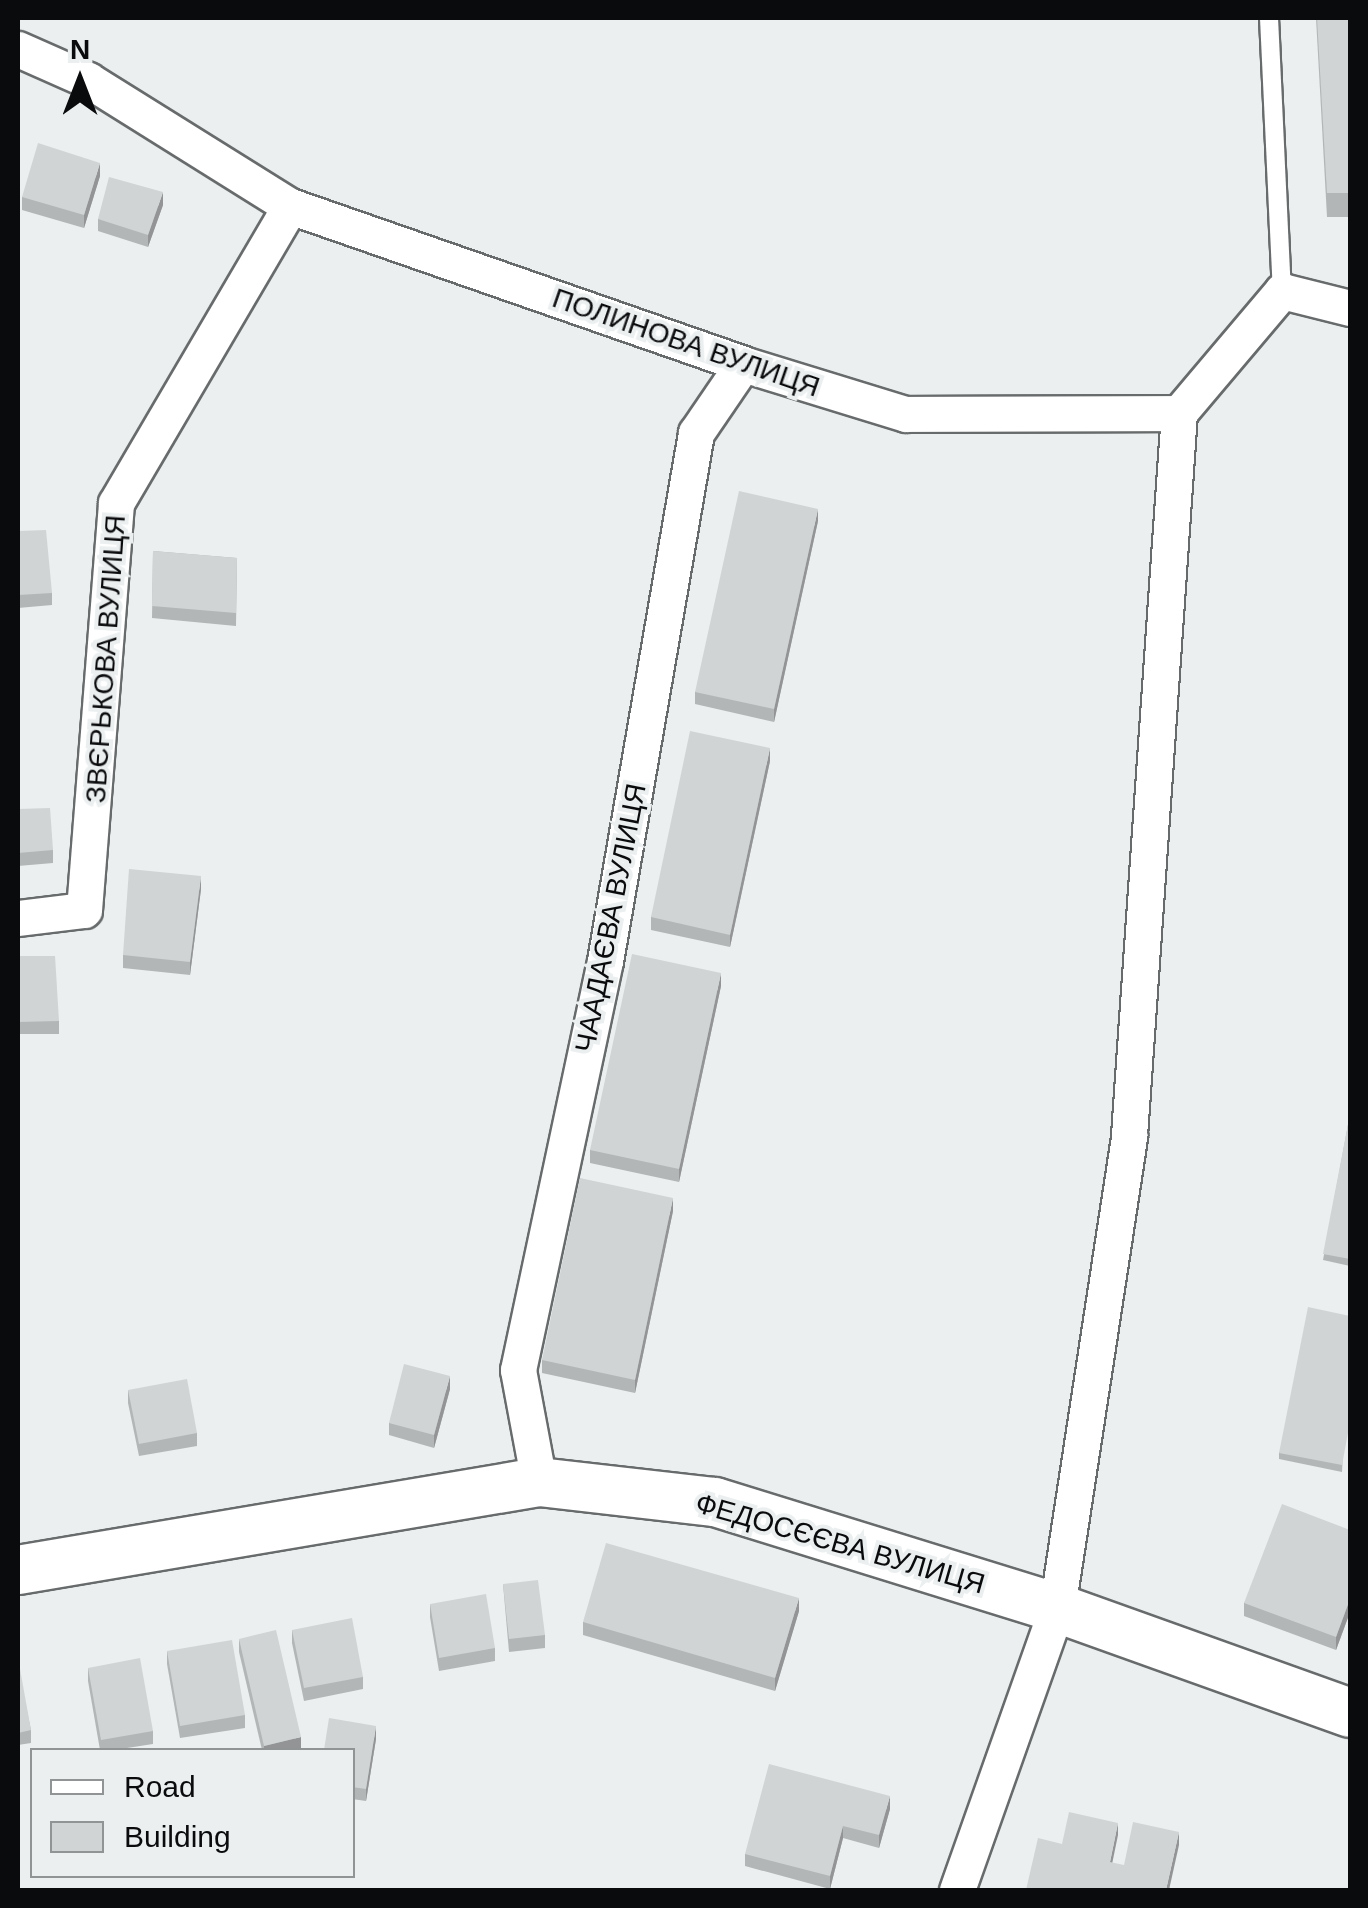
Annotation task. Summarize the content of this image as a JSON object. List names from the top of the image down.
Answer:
{
  "streets": {
    "main road": ["ФЕДОСЄЄВА ВУЛИЦЯ"],
    "street": ["ПОЛИНОВА ВУЛИЦЯ", "ЗВЄРЬКОВА ВУЛИЦЯ", "ЧААДАЄВА ВУЛИЦЯ"]
  },
  "crossings": [
    ["ПОЛИНОВА ВУЛИЦЯ", "ЗВЄРЬКОВА ВУЛИЦЯ"],
    ["ПОЛИНОВА ВУЛИЦЯ", "ЧААДАЄВА ВУЛИЦЯ"],
    ["ЧААДАЄВА ВУЛИЦЯ", "ФЕДОСЄЄВА ВУЛИЦЯ"]
  ],
  "legend": ["Road", "Building"],
  "north": "top"
}
